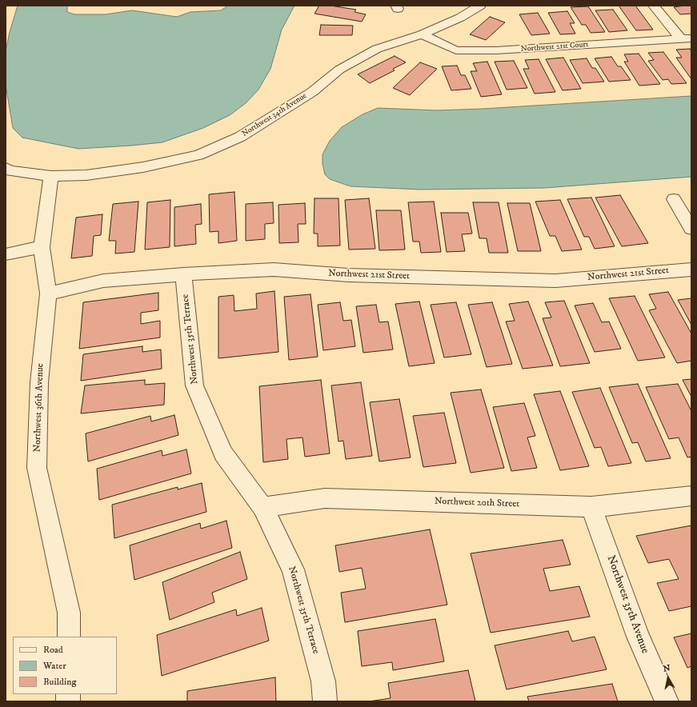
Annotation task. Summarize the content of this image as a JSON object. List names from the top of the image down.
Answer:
{
  "streets": {
    "street": [
      "Northwest 21st Court",
      "Northwest 34th Avenue",
      "Northwest 21st Street",
      "Northwest 35th Terrace",
      "Northwest 36th Avenue",
      "Northwest 20th Street",
      "Northwest 35th Avenue"
    ]
  },
  "crossings": [
    ["Northwest 21st Court", "Northwest 34th Avenue"],
    ["Northwest 34th Avenue", "Northwest 36th Avenue"],
    ["Northwest 21st Street", "Northwest 35th Terrace"],
    ["Northwest 21st Street", "Northwest 36th Avenue"],
    ["Northwest 35th Terrace", "Northwest 20th Street"],
    ["Northwest 20th Street", "Northwest 35th Avenue"]
  ],
  "legend": ["Road", "Water", "Building"],
  "north": "top"
}
